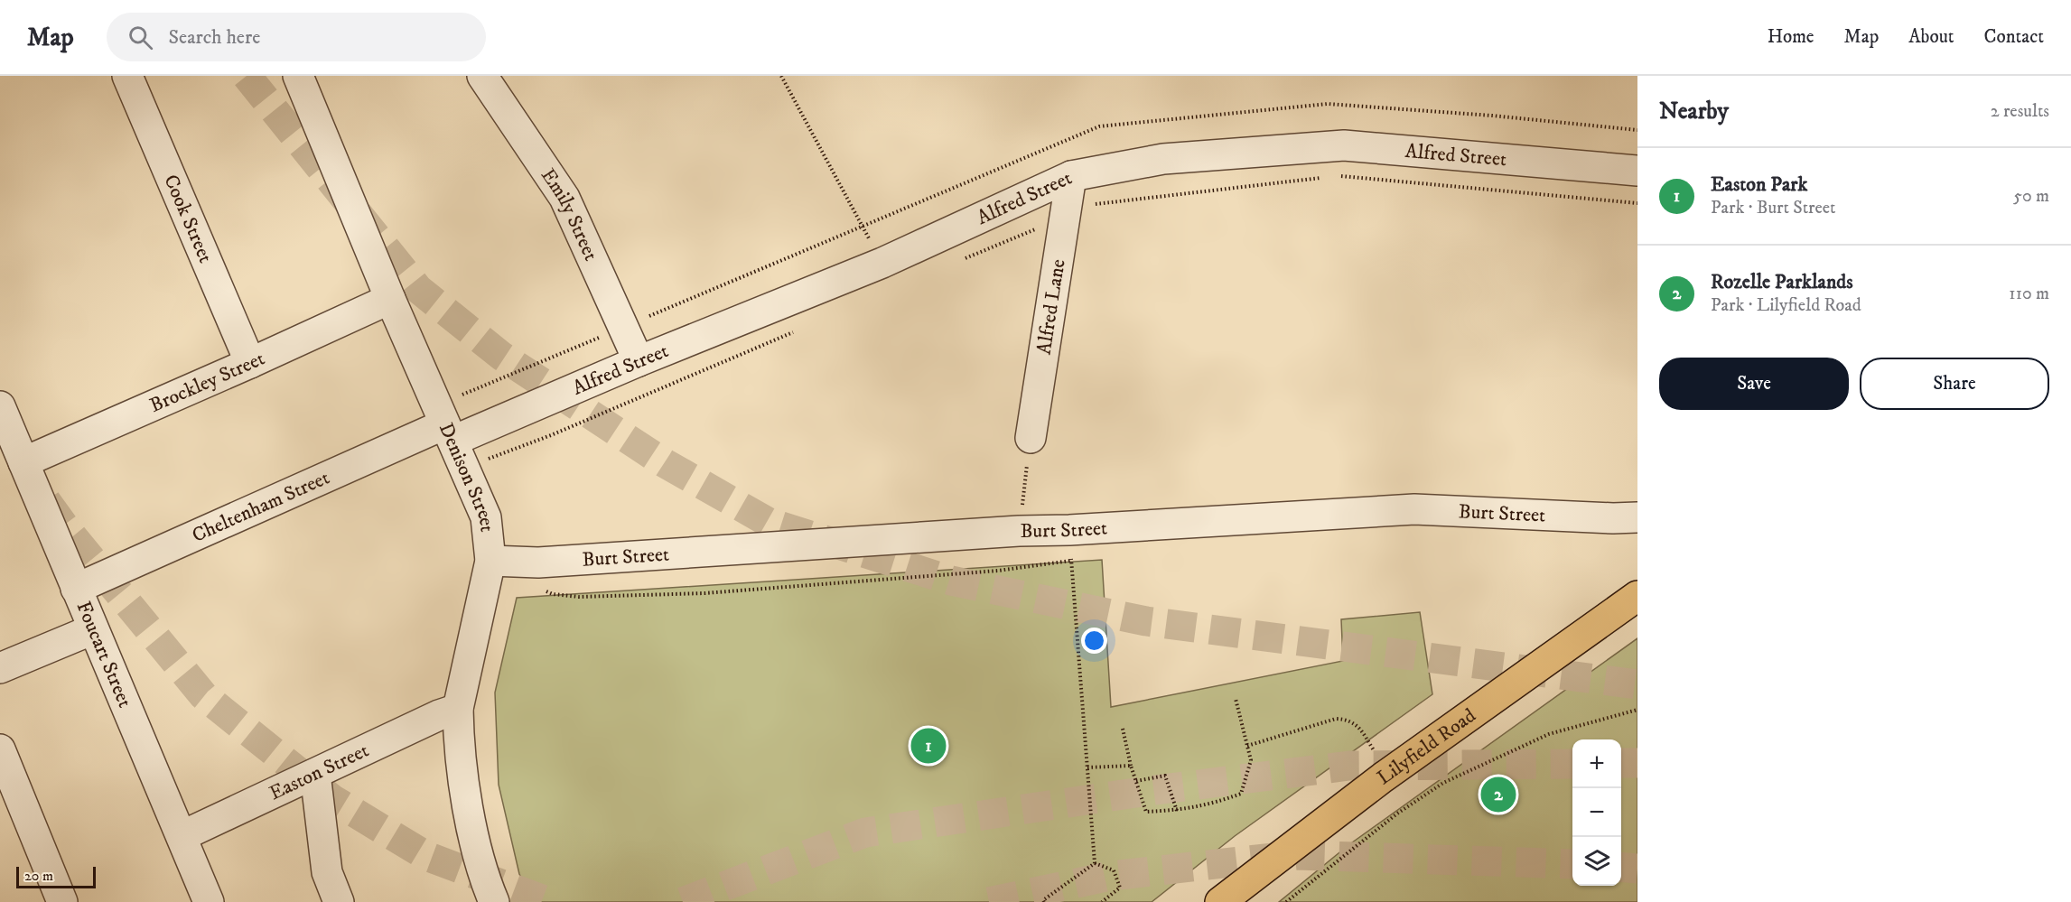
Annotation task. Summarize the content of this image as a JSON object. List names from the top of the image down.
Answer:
{
  "streets": {
    "main road": ["Lilyfield Road"],
    "street": [
      "Alfred Street",
      "Emily Street",
      "Cook Street",
      "Alfred Lane",
      "Brockley Street",
      "Denison Street",
      "Cheltenham Street",
      "Burt Street",
      "Foucart Street",
      "Easton Street"
    ]
  },
  "crossings": [
    ["Alfred Street", "Emily Street"],
    ["Alfred Street", "Alfred Lane"],
    ["Alfred Street", "Denison Street"],
    ["Alfred Street", "Cheltenham Street"],
    ["Cook Street", "Brockley Street"],
    ["Brockley Street", "Denison Street"],
    ["Brockley Street", "Foucart Street"],
    ["Denison Street", "Cheltenham Street"],
    ["Denison Street", "Burt Street"],
    ["Denison Street", "Easton Street"],
    ["Cheltenham Street", "Foucart Street"],
    ["Foucart Street", "Easton Street"]
  ],
  "scale_bar": "20 m",
  "page": {
    "header": "Map",
    "search": "Search here",
    "nav": [
      "Home",
      "Map",
      "About",
      "Contact"
    ],
    "heading": ["Nearby", "2 results"],
    "list": [
      {
        "mark": "1",
        "name": "Easton Park",
        "note": "Park · Burt Street",
        "value": "50 m"
      },
      {
        "mark": "2",
        "name": "Rozelle Parklands",
        "note": "Park · Lilyfield Road",
        "value": "110 m"
      }
    ],
    "buttons": ["Save", "Share"],
    "pins": ["1", "2"],
    "map_buttons": ["+", "−"],
    "scale": "20 m"
  }
}
